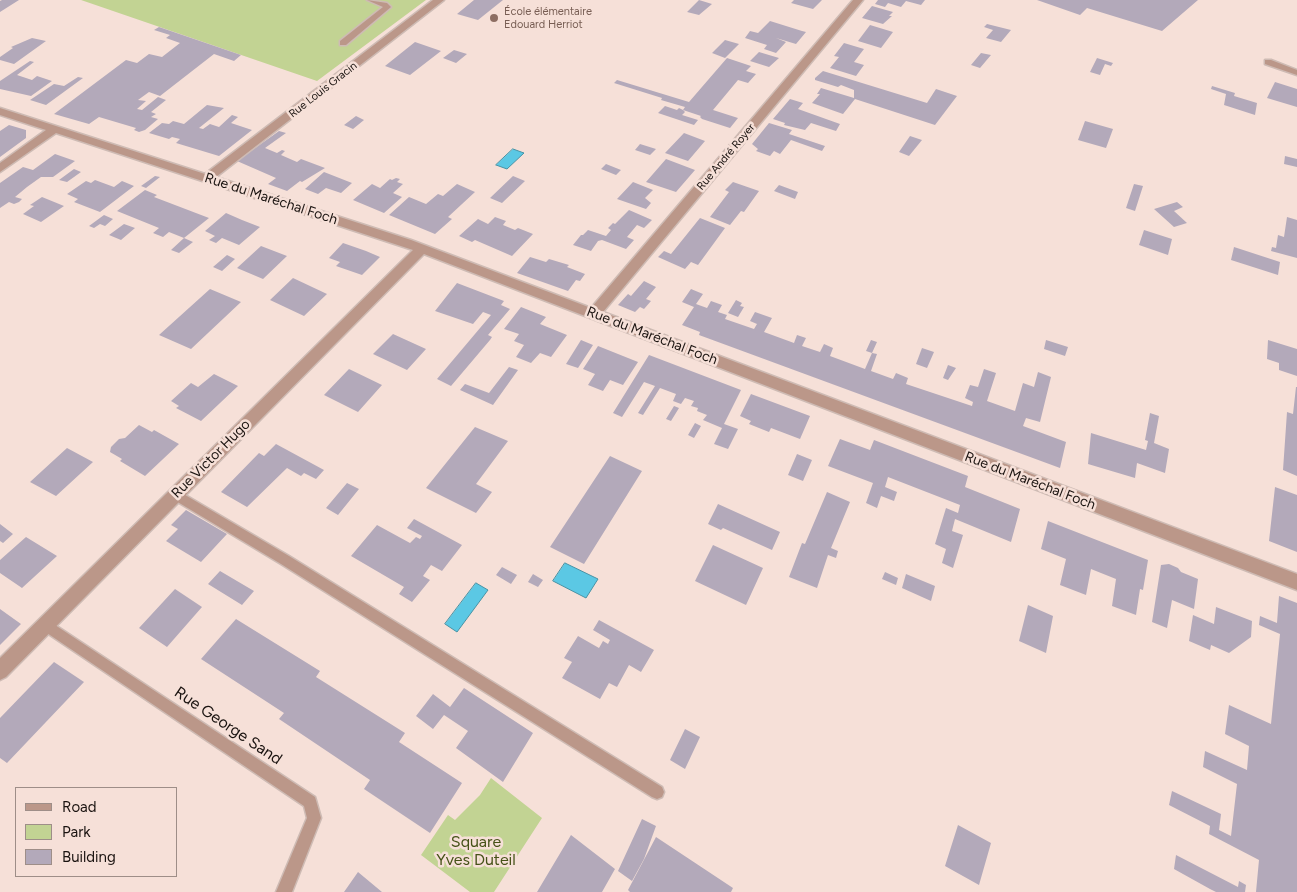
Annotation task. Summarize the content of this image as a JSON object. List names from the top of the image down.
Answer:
{
  "streets": {
    "street": [
      "Rue Louis Gracin",
      "Rue André Royer",
      "Rue du Maréchal Foch",
      "Rue Victor Hugo"
    ],
    "lane": ["Rue George Sand"]
  },
  "crossings": [
    ["Rue Louis Gracin", "Rue du Maréchal Foch"],
    ["Rue André Royer", "Rue du Maréchal Foch"],
    ["Rue du Maréchal Foch", "Rue Victor Hugo"],
    ["Rue Victor Hugo", "Rue George Sand"]
  ],
  "parks": ["Square Yves Duteil"],
  "places": ["École élémentaire Edouard Herriot"],
  "legend": ["Road", "Park", "Building"]
}
